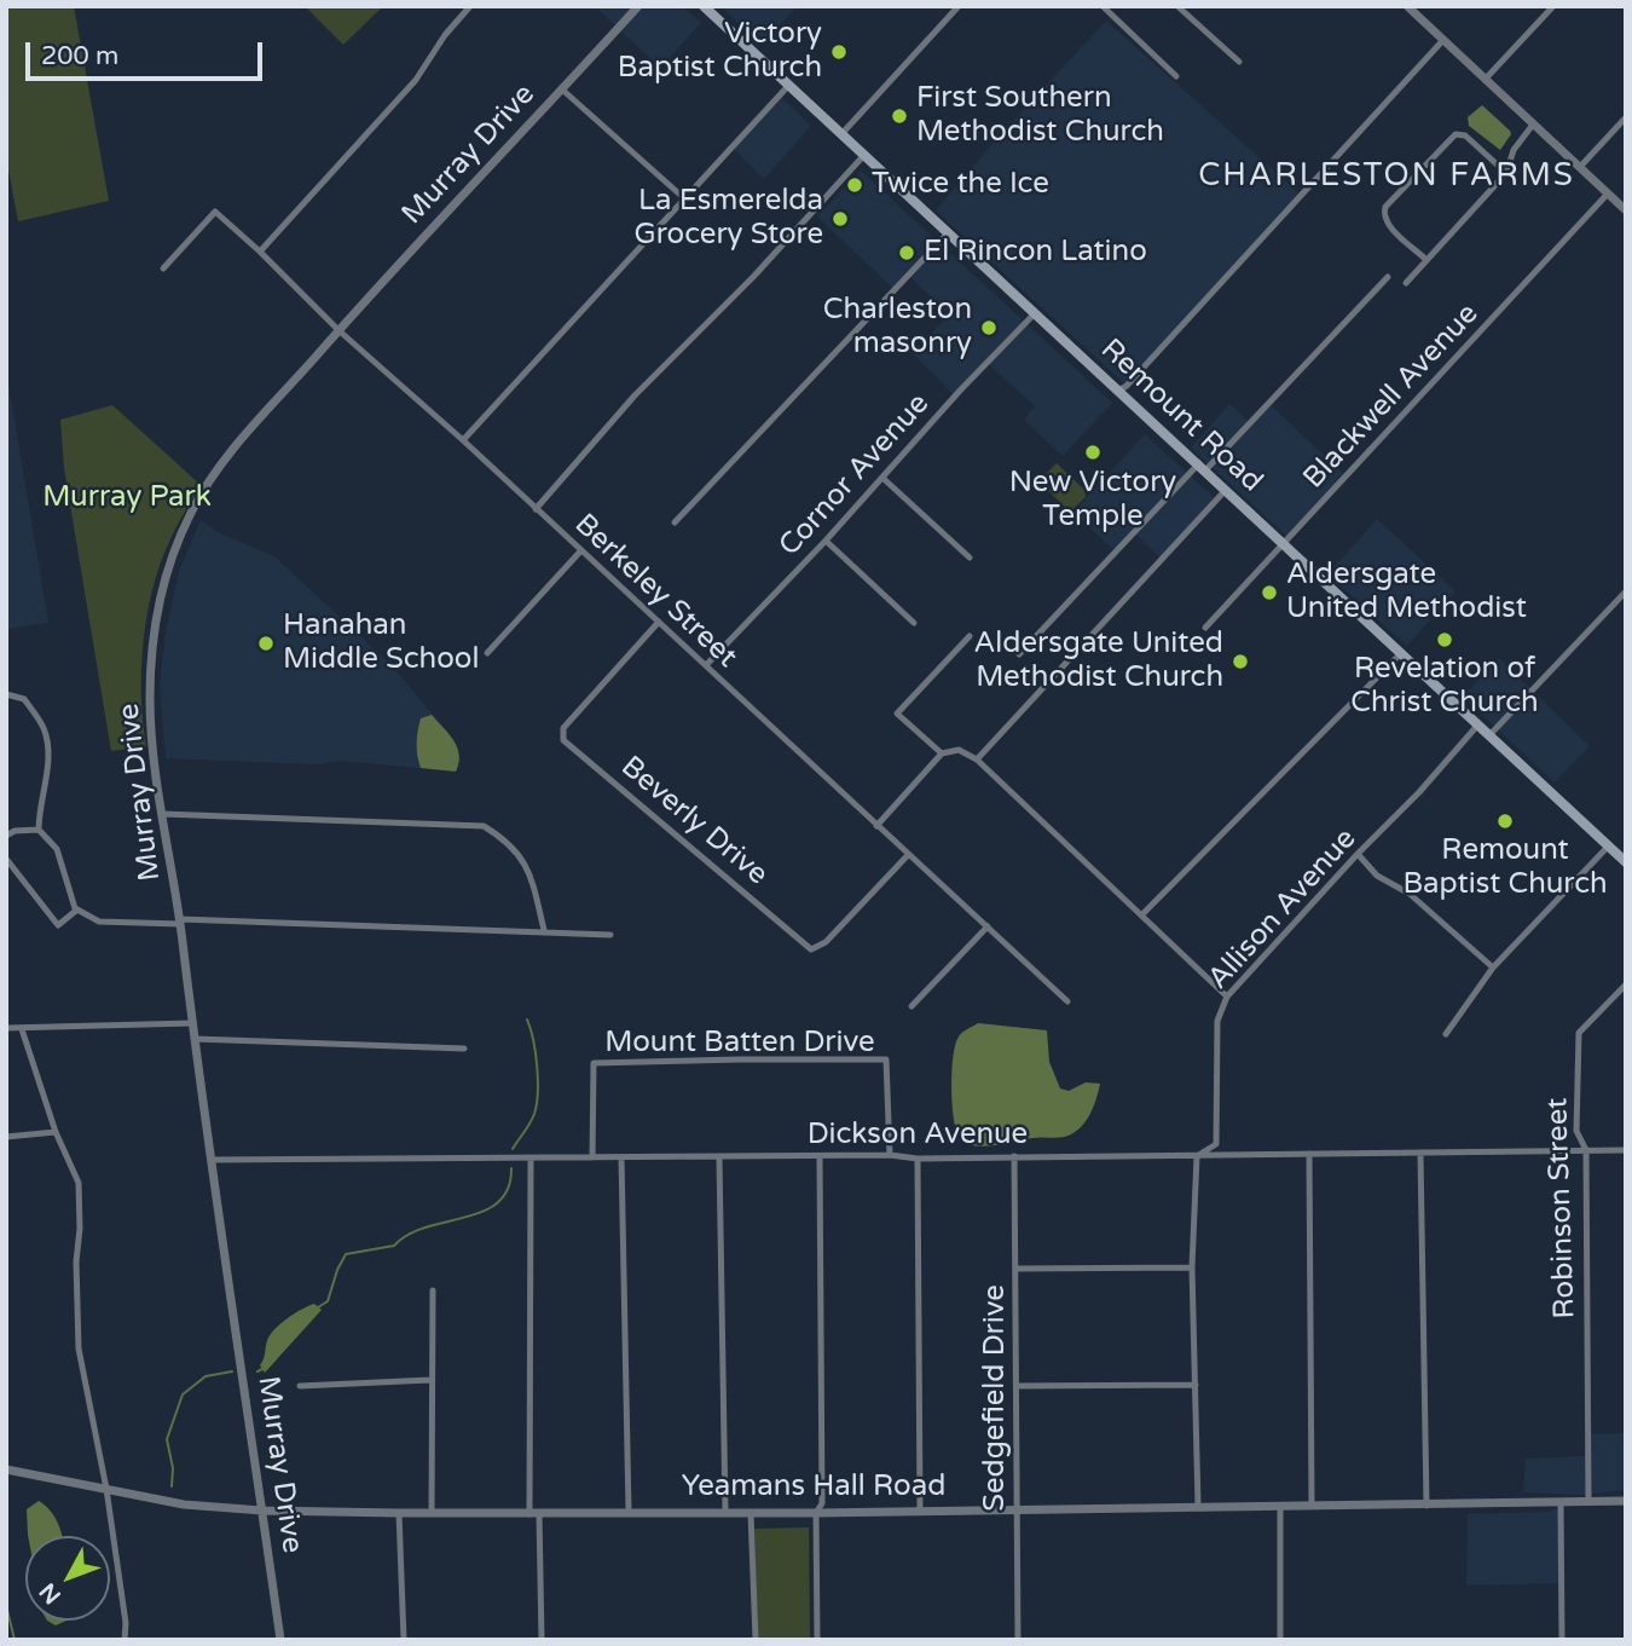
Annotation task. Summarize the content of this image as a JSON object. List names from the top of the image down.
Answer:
{
  "streets": {
    "main road": ["Remount Road"],
    "street": [
      "Murray Drive",
      "Blackwell Avenue",
      "Cornor Avenue",
      "Berkeley Street",
      "Beverly Drive",
      "Allison Avenue",
      "Mount Batten Drive",
      "Dickson Avenue",
      "Robinson Street",
      "Sedgefield Drive",
      "Yeamans Hall Road"
    ]
  },
  "crossings": [
    ["Murray Drive", "Berkeley Street"],
    ["Murray Drive", "Dickson Avenue"],
    ["Murray Drive", "Yeamans Hall Road"],
    ["Blackwell Avenue", "Remount Road"],
    ["Remount Road", "Cornor Avenue"],
    ["Remount Road", "Allison Avenue"],
    ["Cornor Avenue", "Berkeley Street"],
    ["Berkeley Street", "Beverly Drive"],
    ["Allison Avenue", "Dickson Avenue"],
    ["Allison Avenue", "Yeamans Hall Road"],
    ["Mount Batten Drive", "Dickson Avenue"],
    ["Dickson Avenue", "Robinson Street"],
    ["Dickson Avenue", "Sedgefield Drive"],
    ["Robinson Street", "Yeamans Hall Road"],
    ["Sedgefield Drive", "Yeamans Hall Road"]
  ],
  "districts": ["CHARLESTON FARMS"],
  "parks": ["Murray Park"],
  "places": [
    "Victory Baptist Church",
    "First Southern Methodist Church",
    "Twice the Ice",
    "La Esmerelda Grocery Store",
    "El Rincon Latino",
    "Charleston masonry",
    "New Victory Temple",
    "Aldersgate United Methodist",
    "Revelation of Christ Church",
    "Hanahan Middle School",
    "Aldersgate United Methodist Church",
    "Remount Baptist Church"
  ],
  "scale_bar": "200 m",
  "north": "bottom left"
}
